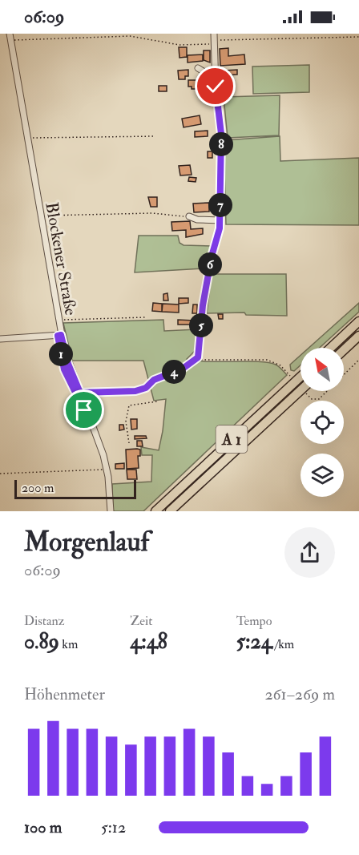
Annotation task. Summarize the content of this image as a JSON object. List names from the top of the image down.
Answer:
{
  "streets": {
    "highway": ["A 1"],
    "street": ["Blockener Straße"]
  },
  "scale_bar": "200 m",
  "north": "top left",
  "page": {
    "status": "06:09",
    "pins": [
      "8",
      "7",
      "6",
      "5",
      "1",
      "4"
    ],
    "scale": "200 m",
    "heading": ["Morgenlauf", "06:09"],
    "stats": [
      ["Distanz", "0.89 km"],
      ["Zeit", "4:48"],
      ["Tempo", "5:24 /km"]
    ],
    "chart": ["Höhenmeter", "261–269 m"],
    "list": [
      {
        "name": "100 m",
        "note": "5:12"
      }
    ]
  }
}
